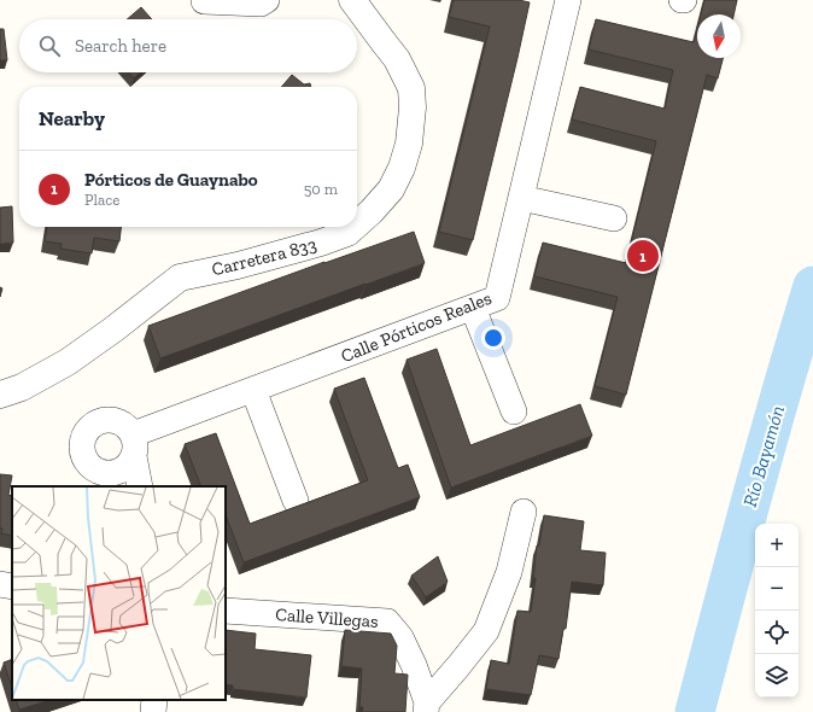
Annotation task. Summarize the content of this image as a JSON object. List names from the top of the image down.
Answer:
{
  "streets": {
    "street": ["Carretera 833", "Calle Pórticos Reales", "Calle Villegas"]
  },
  "water": ["Río Bayamón"],
  "north": "bottom",
  "page": {
    "search": "Search here",
    "heading": "Nearby",
    "list": [
      {
        "mark": "1",
        "name": "Pórticos de Guaynabo",
        "note": "Place",
        "value": "50 m"
      }
    ],
    "pins": "1",
    "map_buttons": ["+", "−"]
  }
}
